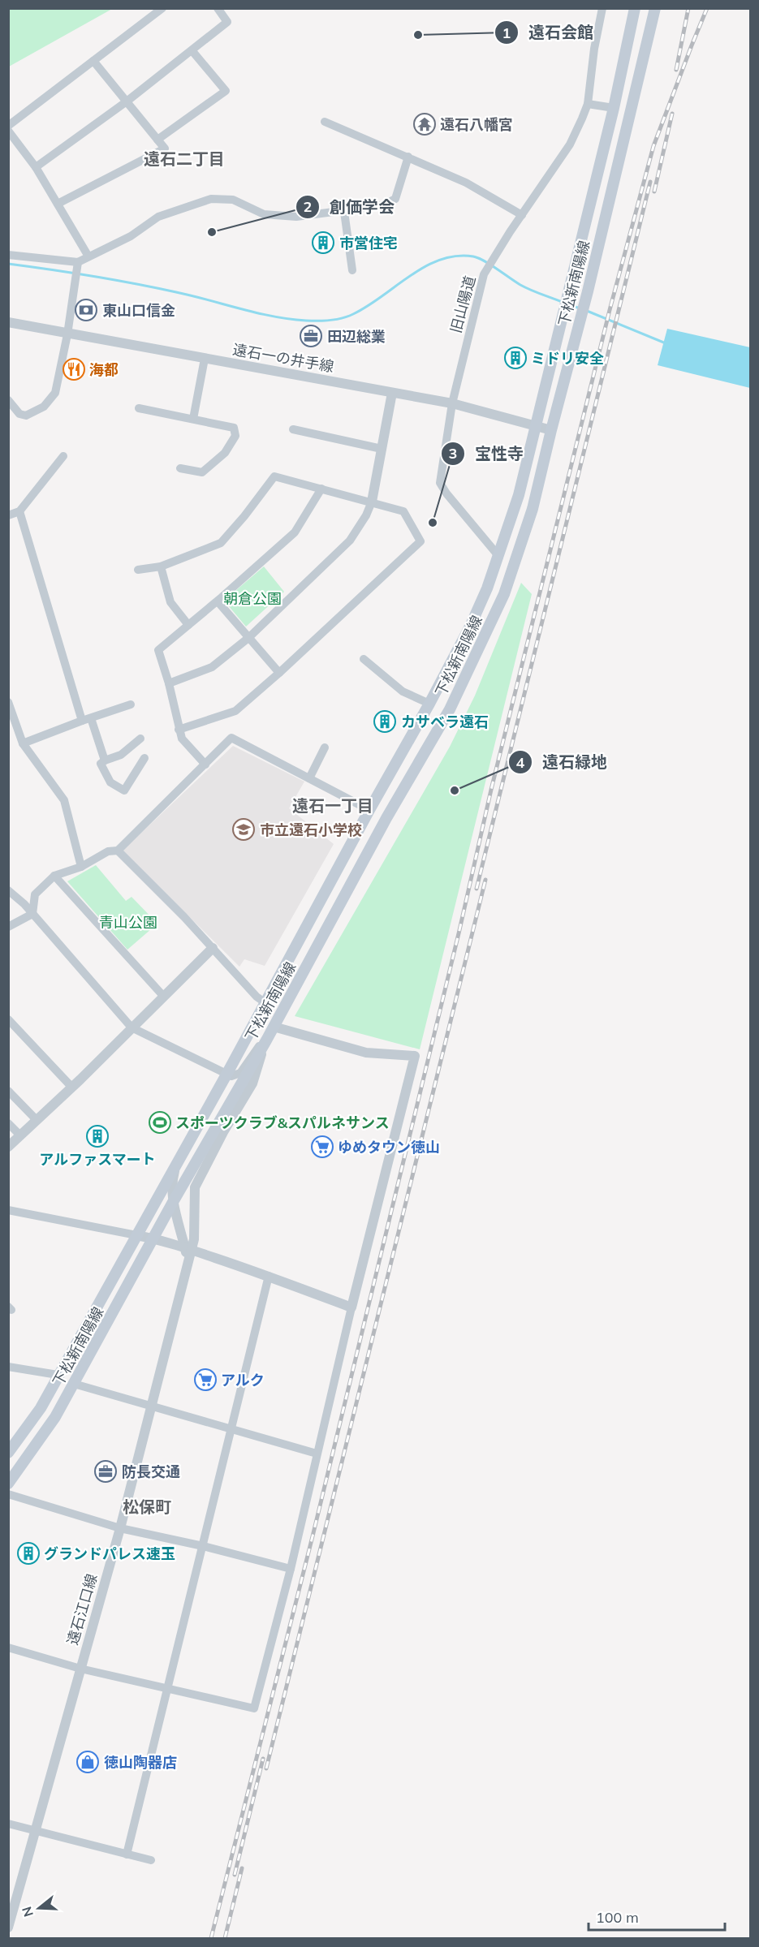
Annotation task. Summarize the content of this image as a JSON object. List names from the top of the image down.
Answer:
{
  "streets": {
    "main road": ["下松新南陽線"],
    "street": ["旧山陽道", "遠石一の井手線", "遠石江口線"]
  },
  "crossings": [
    ["下松新南陽線", "旧山陽道"],
    ["下松新南陽線", "遠石一の井手線"],
    ["下松新南陽線", "遠石江口線"],
    ["旧山陽道", "遠石一の井手線"]
  ],
  "districts": ["遠石二丁目", "遠石一丁目", "松保町"],
  "parks": ["朝倉公園", "青山公園"],
  "places": {
    "other": [
      "遠石会館",
      "創価学会",
      "宝性寺",
      "遠石緑地"
    ],
    "temple": ["遠石八幡宮"],
    "building": [
      "市営住宅",
      "ミドリ安全",
      "カサベラ遠石",
      "アルファスマート",
      "グランドパレス速玉"
    ],
    "bank": ["東山口信金"],
    "office": ["田辺総業", "防長交通"],
    "restaurant": ["海都"],
    "school or university": ["市立遠石小学校"],
    "sports": ["スポーツクラブ&スパルネサンス"],
    "supermarket": ["ゆめタウン徳山", "アルク"],
    "shop": ["徳山陶器店"]
  },
  "scale_bar": "100 m",
  "north": "left"
}
